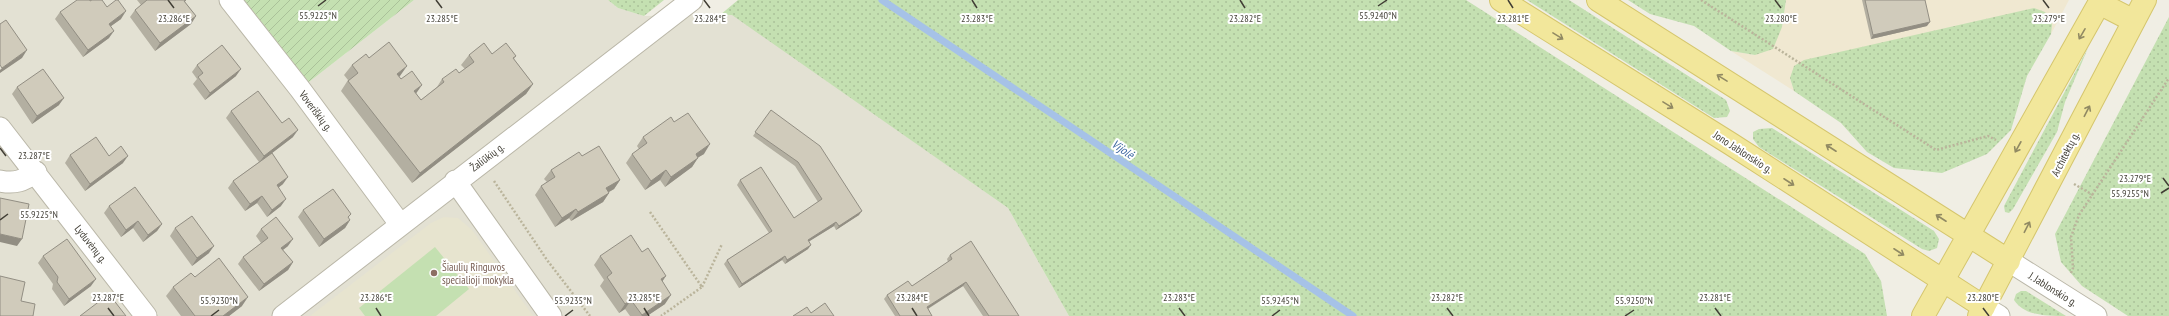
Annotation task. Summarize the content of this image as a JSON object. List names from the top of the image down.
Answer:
{
  "streets": {
    "main road": ["Jono Jablonskio g.", "Architektų g."],
    "street": [
      "Voveriškių g.",
      "Žaliūkių g.",
      "Lyduvėnų g.",
      "J. Jablonskio g."
    ]
  },
  "crossings": [
    ["Voveriškių g.", "Žaliūkių g."],
    ["Jono Jablonskio g.", "Architektų g."],
    ["Architektų g.", "J. Jablonskio g."]
  ],
  "water": ["Vijolė"],
  "places": ["Šiaulių Ringuvos specialioji mokykla"],
  "coordinates": [
    "55.9225°N",
    "55.9240°N",
    "23.286°E",
    "23.285°E",
    "23.284°E",
    "23.283°E",
    "23.282°E",
    "23.281°E",
    "23.280°E",
    "23.279°E",
    "23.287°E",
    "55.9255°N",
    "55.9230°N",
    "55.9235°N",
    "55.9245°N",
    "55.9250°N"
  ]
}
